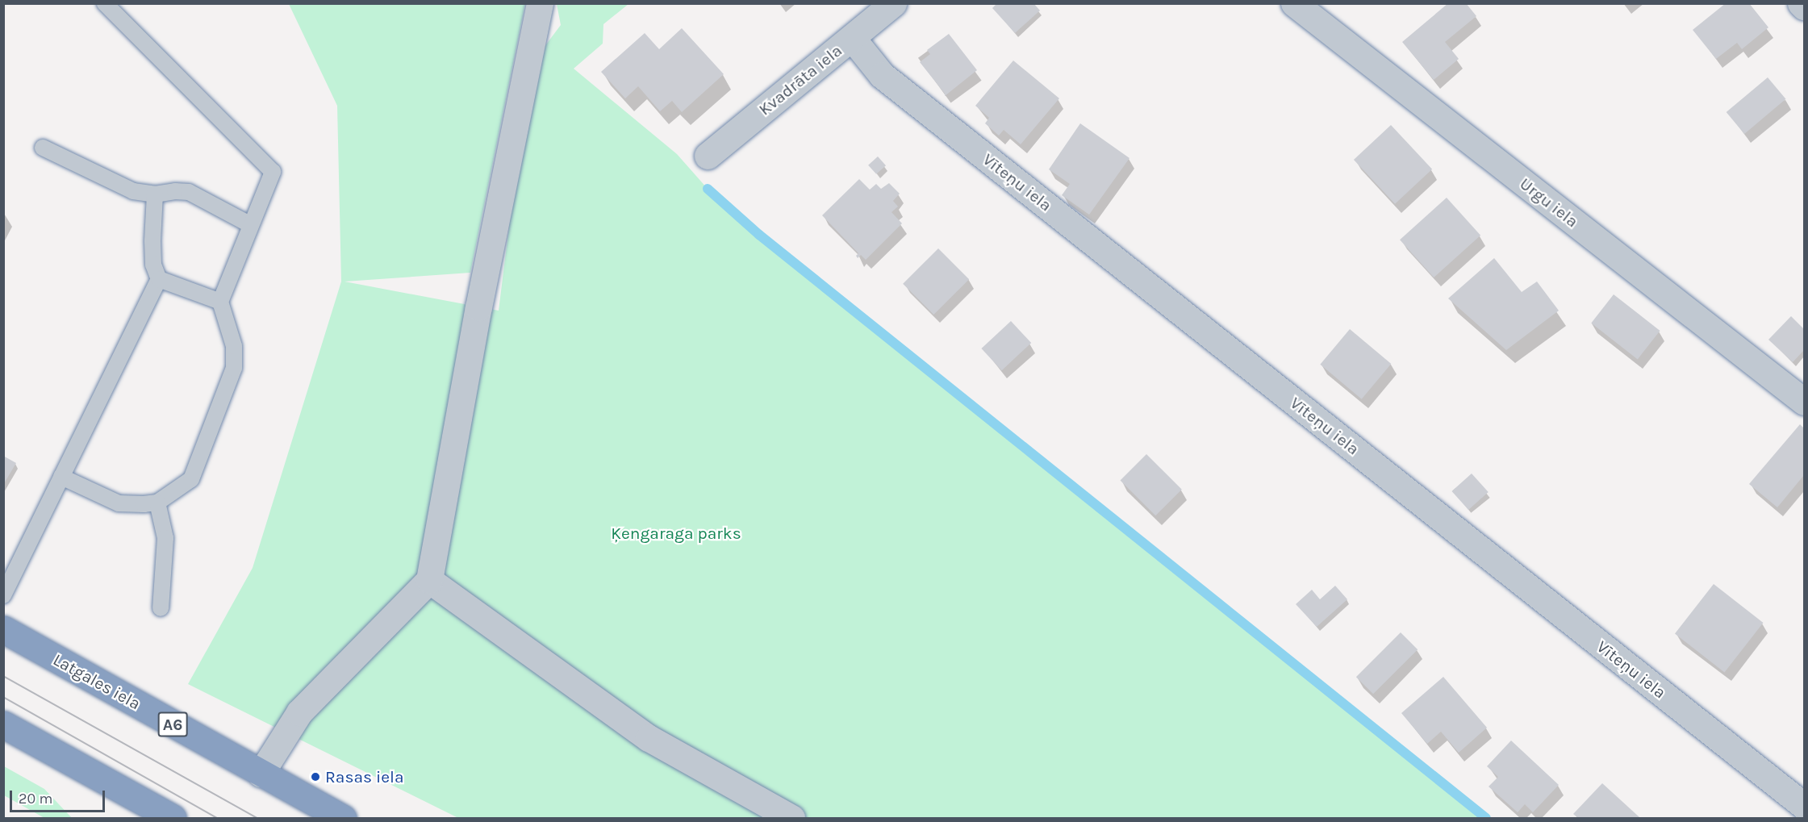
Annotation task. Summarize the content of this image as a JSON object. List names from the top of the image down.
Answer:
{
  "streets": {
    "highway": ["Latgales iela", "A6"],
    "street": ["Kvadrāta iela", "Vīteņu iela", "Urgu iela"]
  },
  "crossings": [
    ["Kvadrāta iela", "Vīteņu iela"]
  ],
  "parks": ["Ķengaraga parks"],
  "places": ["Rasas iela"],
  "scale_bar": "20 m"
}
